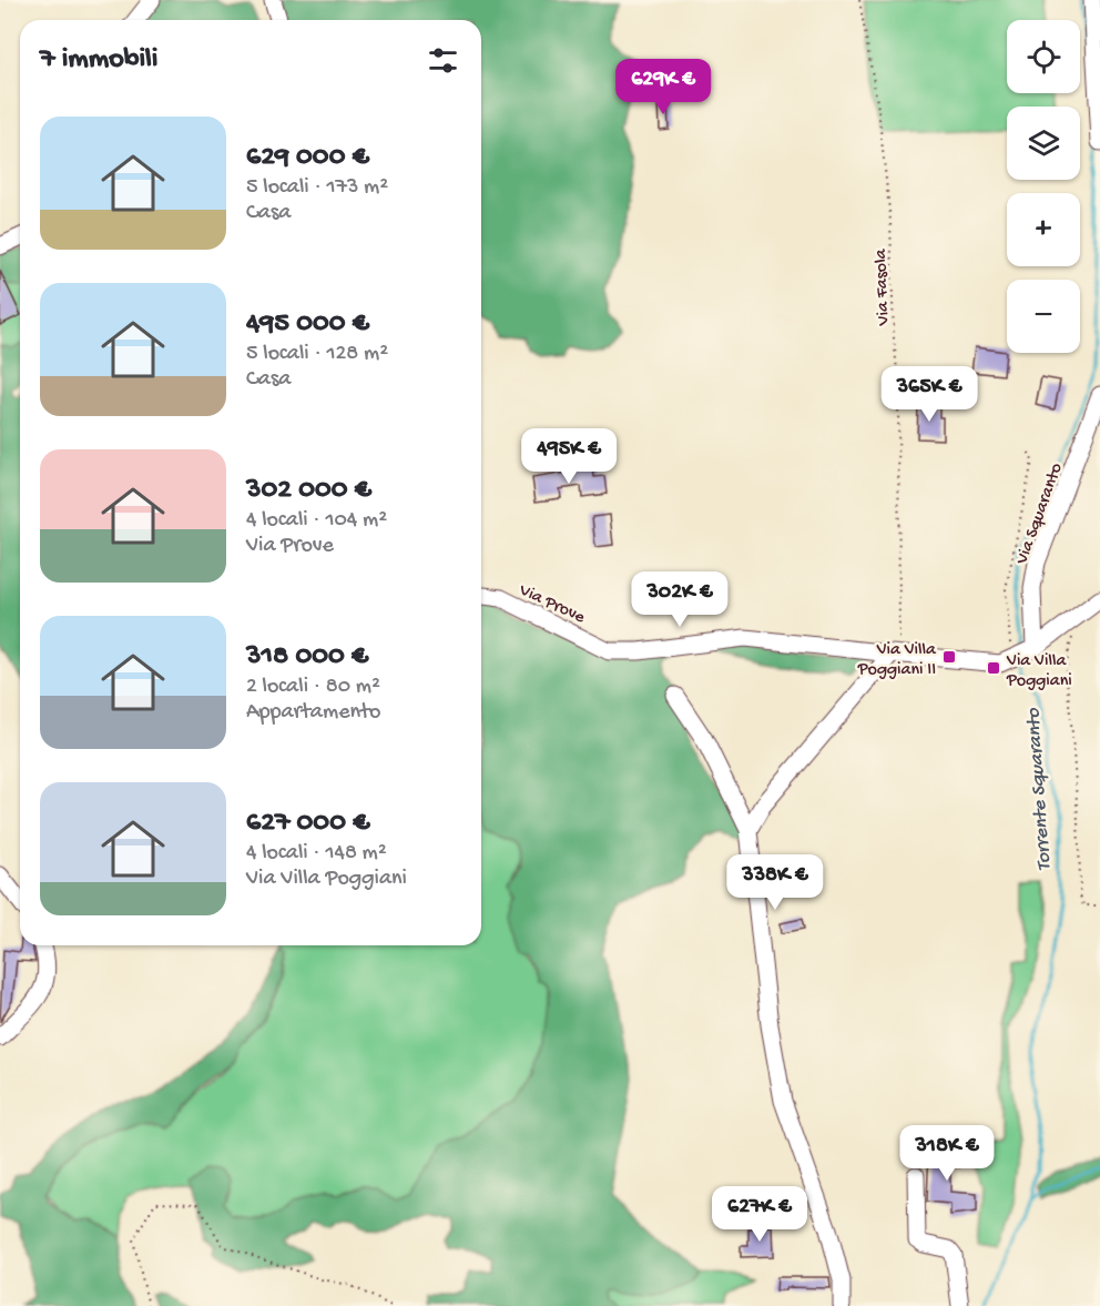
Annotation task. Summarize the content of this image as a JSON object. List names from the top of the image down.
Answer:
{
  "streets": {
    "street": ["Via Squaranto", "Via Prove"],
    "path": ["Via Fasola"]
  },
  "crossings": [
    ["Via Fasola", "Via Prove"]
  ],
  "water": ["Torrente Squaranto"],
  "places": {
    "transit": ["Via Villa Poggiani II", "Via Villa Poggiani"]
  },
  "page": {
    "map_buttons": ["+", "−"],
    "heading": "7 immobili",
    "price": [
      "629K €",
      "365K €",
      "495K €",
      "302K €",
      "338K €",
      "318K €",
      "627K €"
    ],
    "list": [
      {
        "name": "629 000 €",
        "note": "5 locali · 173 m² · Casa"
      },
      {
        "name": "495 000 €",
        "note": "5 locali · 128 m² · Casa"
      },
      {
        "name": "302 000 €",
        "note": "4 locali · 104 m² · Via Prove"
      },
      {
        "name": "318 000 €",
        "note": "2 locali · 80 m² · Appartamento"
      },
      {
        "name": "627 000 €",
        "note": "4 locali · 148 m² · Via Villa Poggiani"
      }
    ]
  }
}
